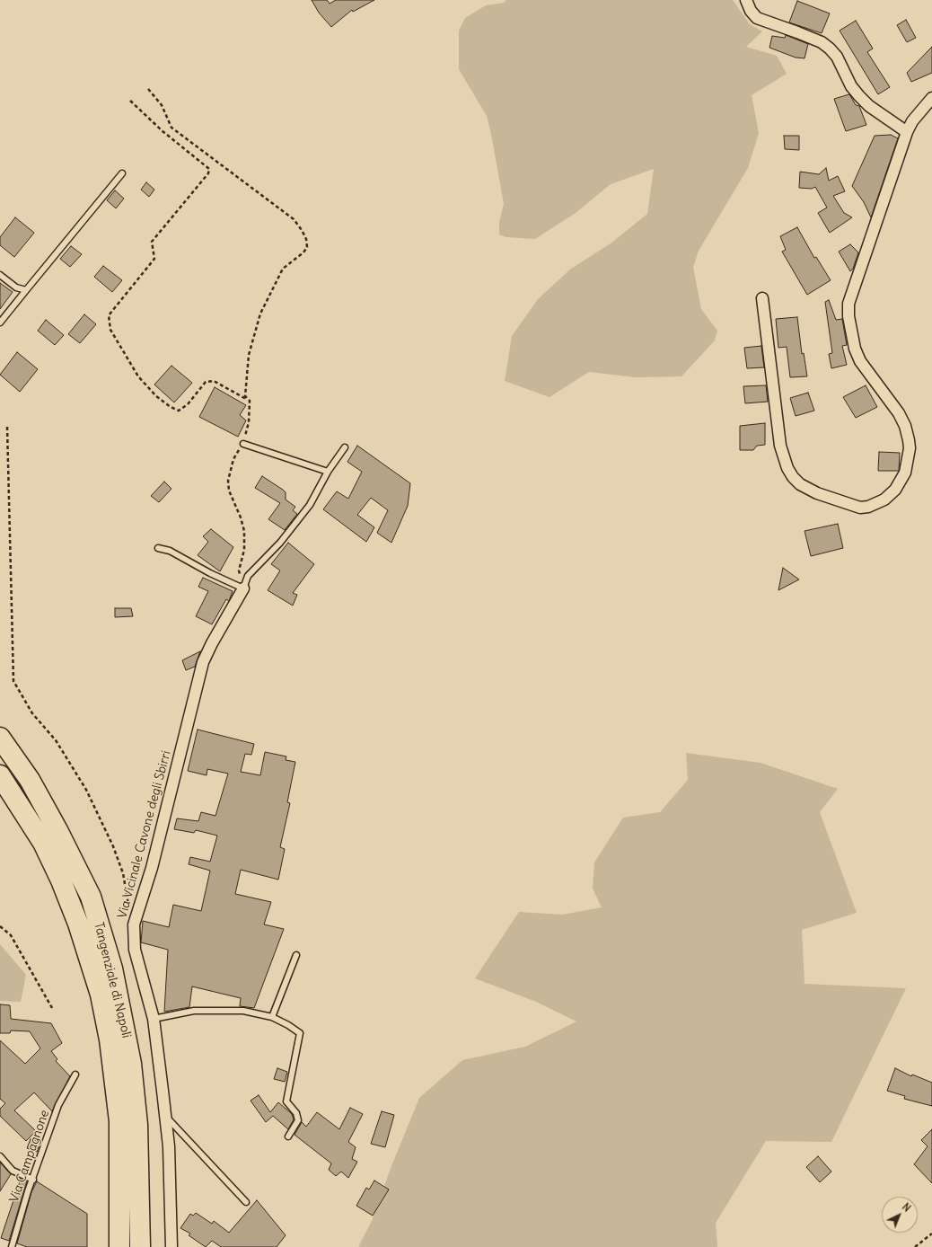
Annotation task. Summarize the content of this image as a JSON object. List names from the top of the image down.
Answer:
{
  "streets": {
    "highway": ["Tangenziale di Napoli"],
    "street": ["Via Vicinale Cavone degli Sbirri"],
    "lane": ["Via Campagnone"]
  },
  "north": "top right"
}
